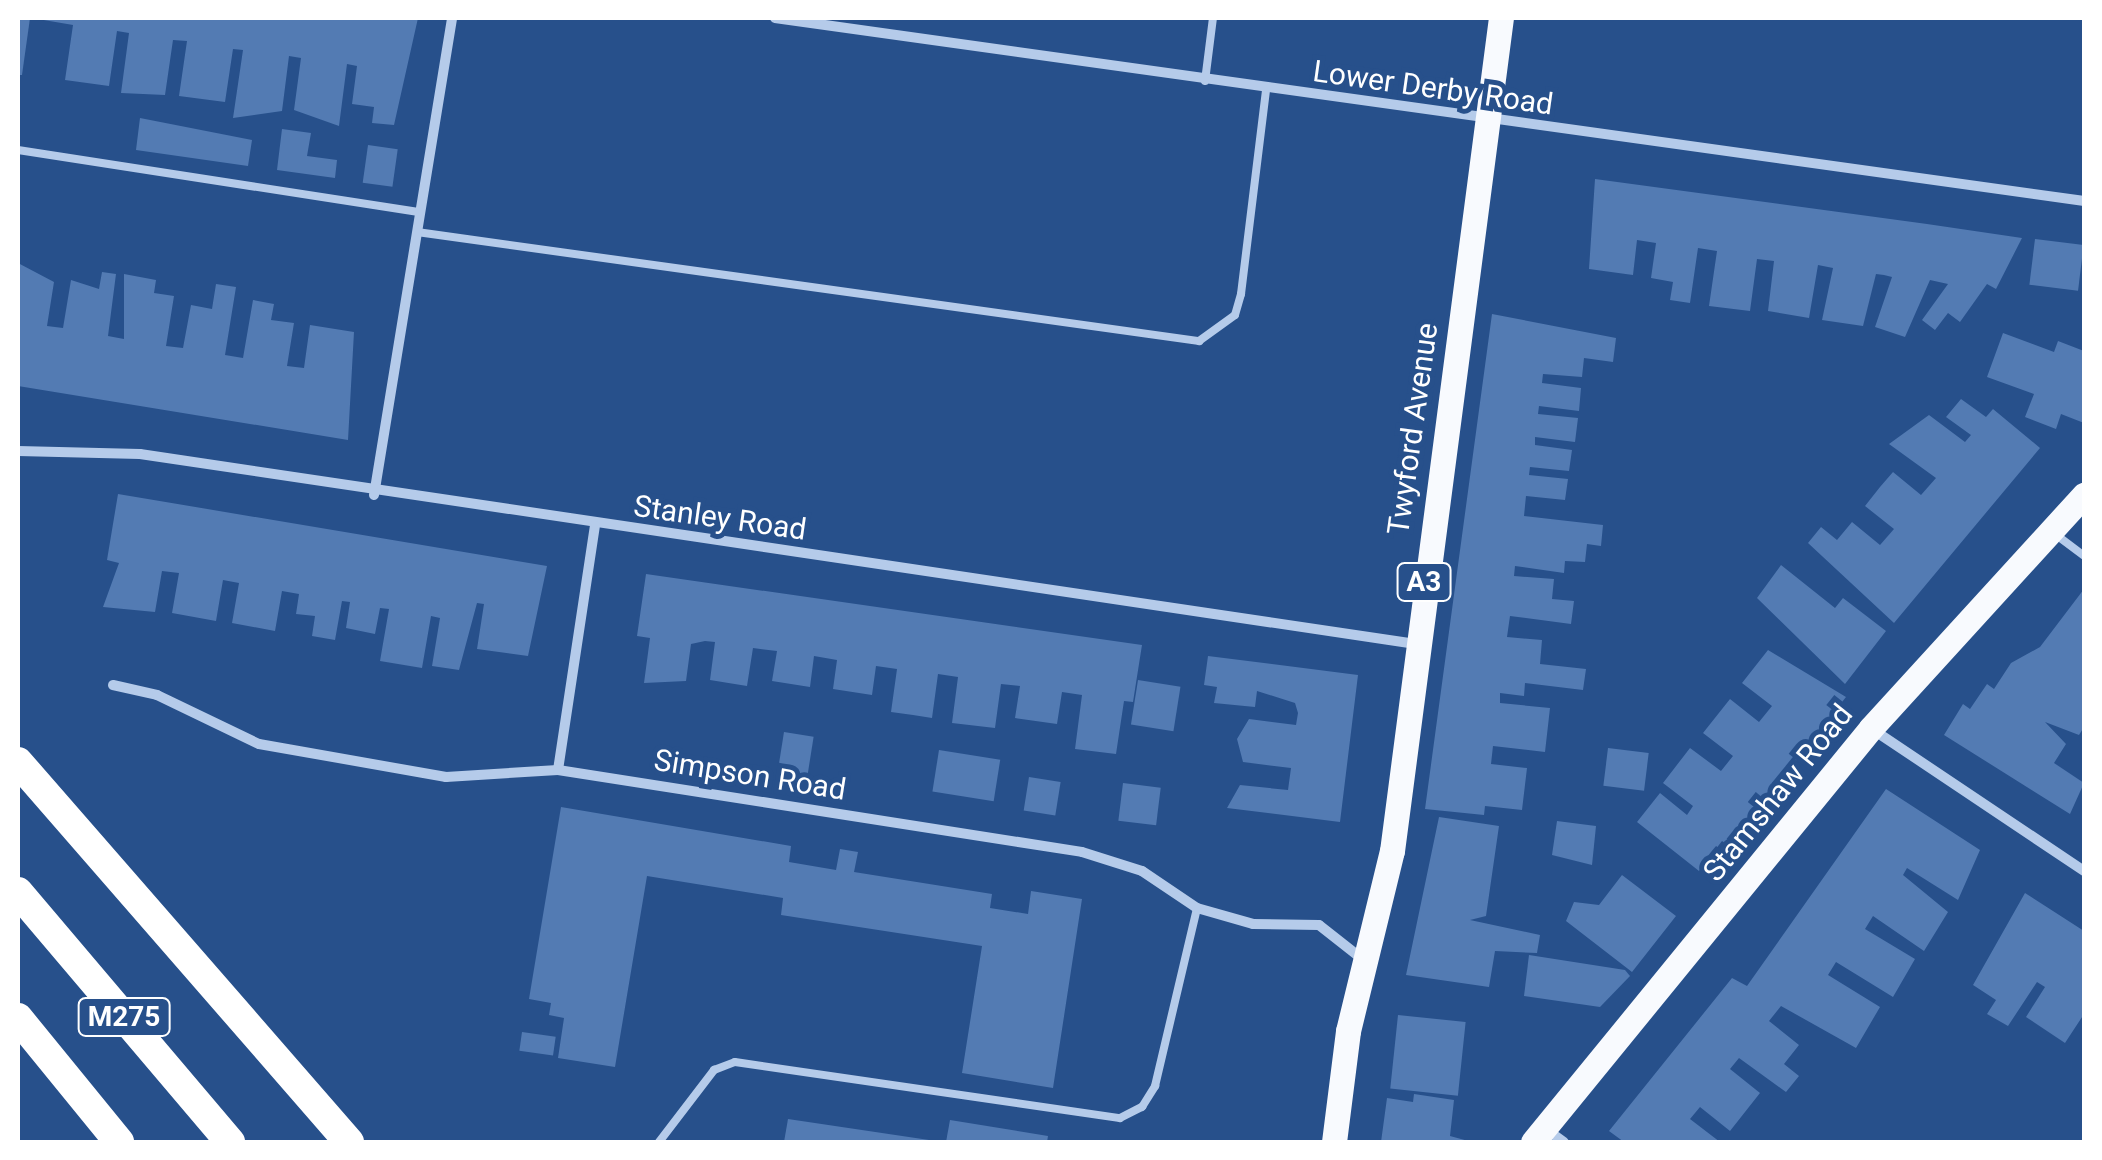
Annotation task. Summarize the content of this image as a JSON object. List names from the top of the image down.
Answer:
{
  "streets": {
    "highway": ["M275"],
    "main road": ["Twyford Avenue", "A3", "Stamshaw Road"],
    "street": ["Lower Derby Road", "Stanley Road", "Simpson Road"]
  },
  "crossings": [
    ["Lower Derby Road", "Twyford Avenue"],
    ["Twyford Avenue", "Stanley Road"],
    ["Twyford Avenue", "Simpson Road"]
  ]
}
